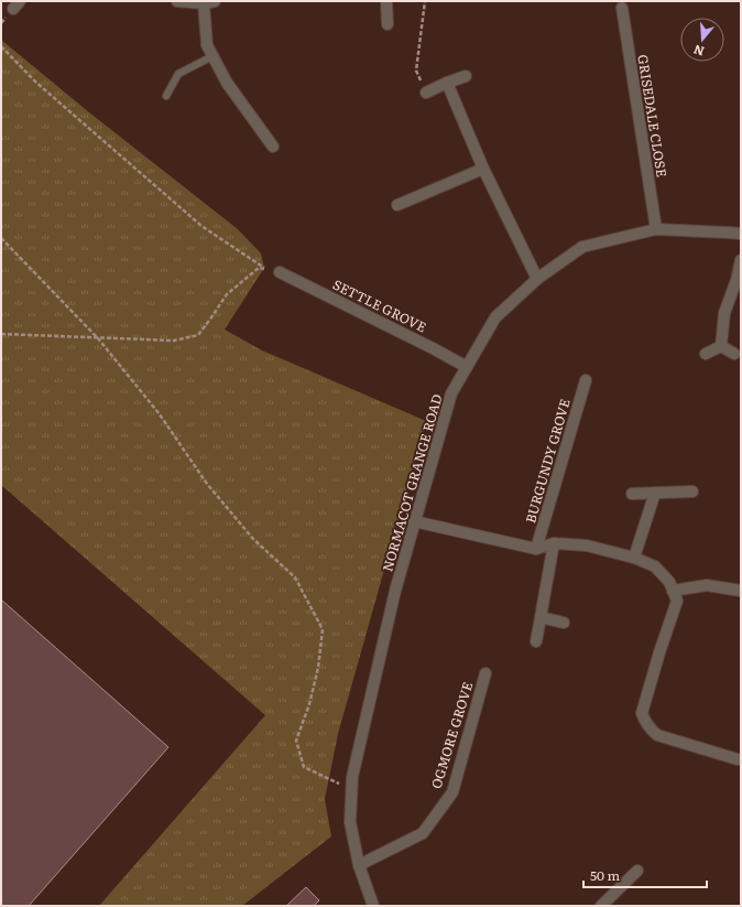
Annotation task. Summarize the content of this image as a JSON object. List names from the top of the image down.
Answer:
{
  "streets": {
    "street": [
      "GRISEDALE CLOSE",
      "SETTLE GROVE",
      "BURGUNDY GROVE",
      "NORMACOT GRANGE ROAD",
      "OGMORE GROVE"
    ]
  },
  "crossings": [
    ["GRISEDALE CLOSE", "NORMACOT GRANGE ROAD"],
    ["SETTLE GROVE", "NORMACOT GRANGE ROAD"],
    ["NORMACOT GRANGE ROAD", "OGMORE GROVE"]
  ],
  "scale_bar": "50 m",
  "north": "bottom"
}
